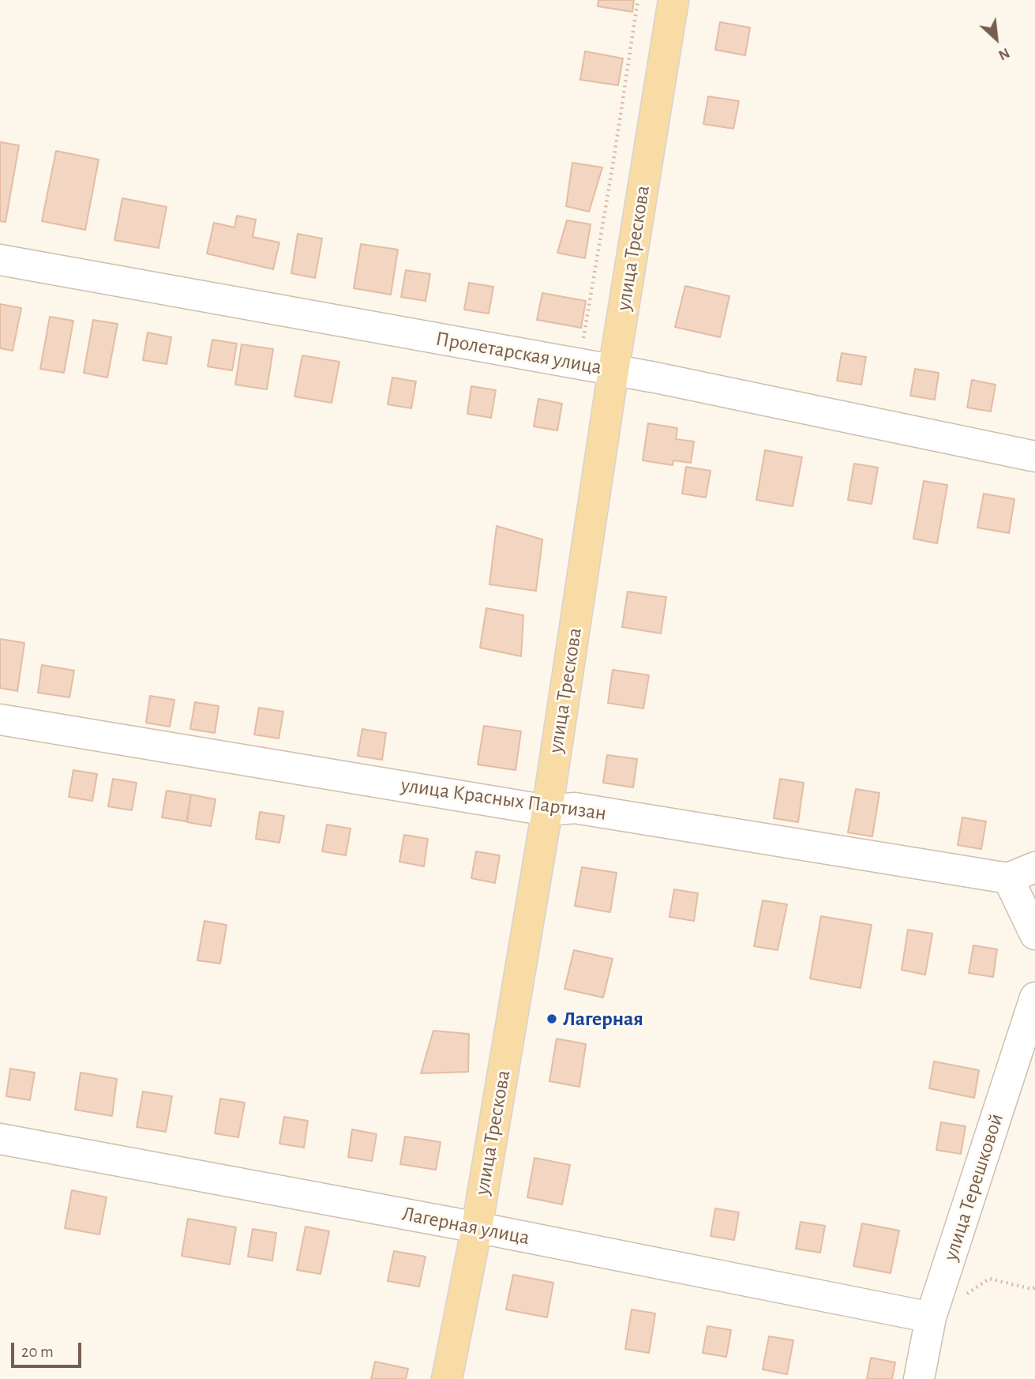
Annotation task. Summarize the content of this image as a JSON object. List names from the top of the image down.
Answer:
{
  "streets": {
    "main road": ["улица Трескова"],
    "street": [
      "Пролетарская улица",
      "улица Красных Партизан",
      "улица Терешковой",
      "Лагерная улица"
    ]
  },
  "crossings": [
    ["улица Трескова", "Пролетарская улица"],
    ["улица Трескова", "улица Красных Партизан"],
    ["улица Трескова", "Лагерная улица"],
    ["улица Терешковой", "Лагерная улица"]
  ],
  "places": ["Лагерная"],
  "scale_bar": "20 m",
  "north": "bottom right"
}
